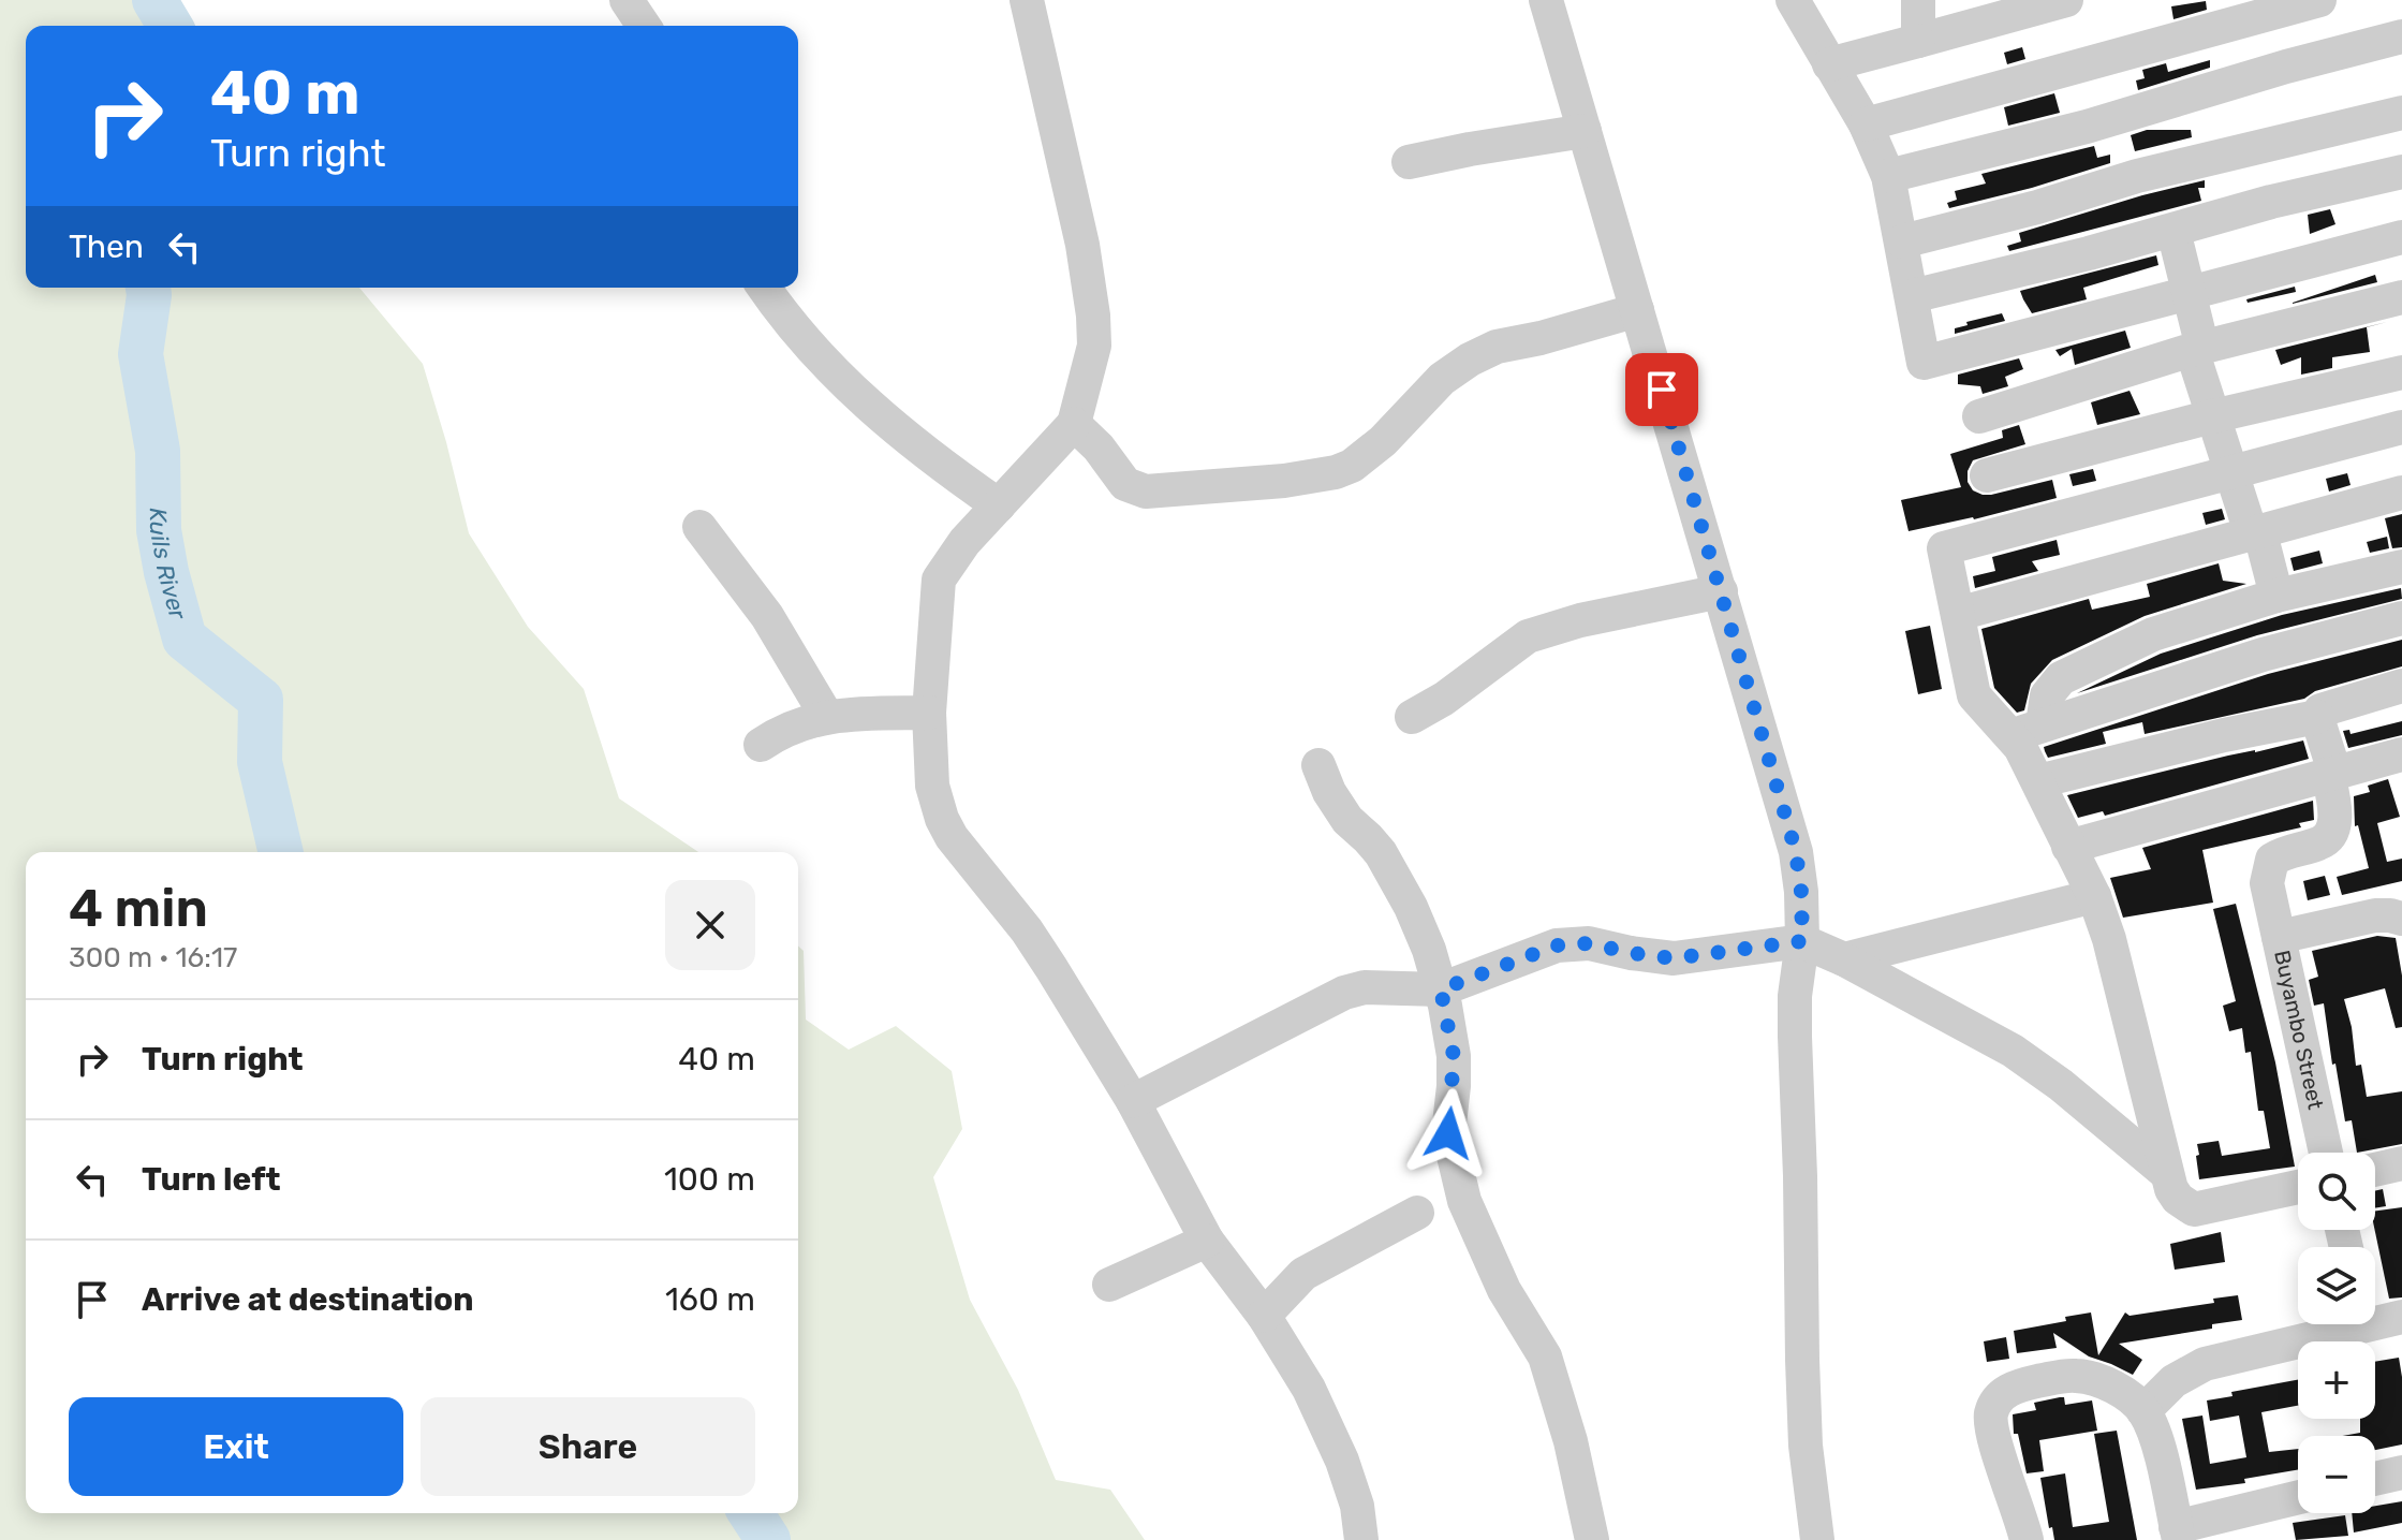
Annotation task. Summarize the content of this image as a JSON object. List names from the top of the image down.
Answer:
{
  "streets": {
    "street": ["Buyambo Street"]
  },
  "water": ["Kuils River"],
  "page": {
    "turn": ["40 m", "Turn right"],
    "then": "Then",
    "heading": ["4 min", "300 m · 16:17"],
    "list": [
      {
        "name": "Turn right",
        "value": "40 m"
      },
      {
        "name": "Turn left",
        "value": "100 m"
      },
      {
        "name": "Arrive at destination",
        "value": "160 m"
      }
    ],
    "map_buttons": ["+", "−"],
    "buttons": ["Exit", "Share"]
  }
}
